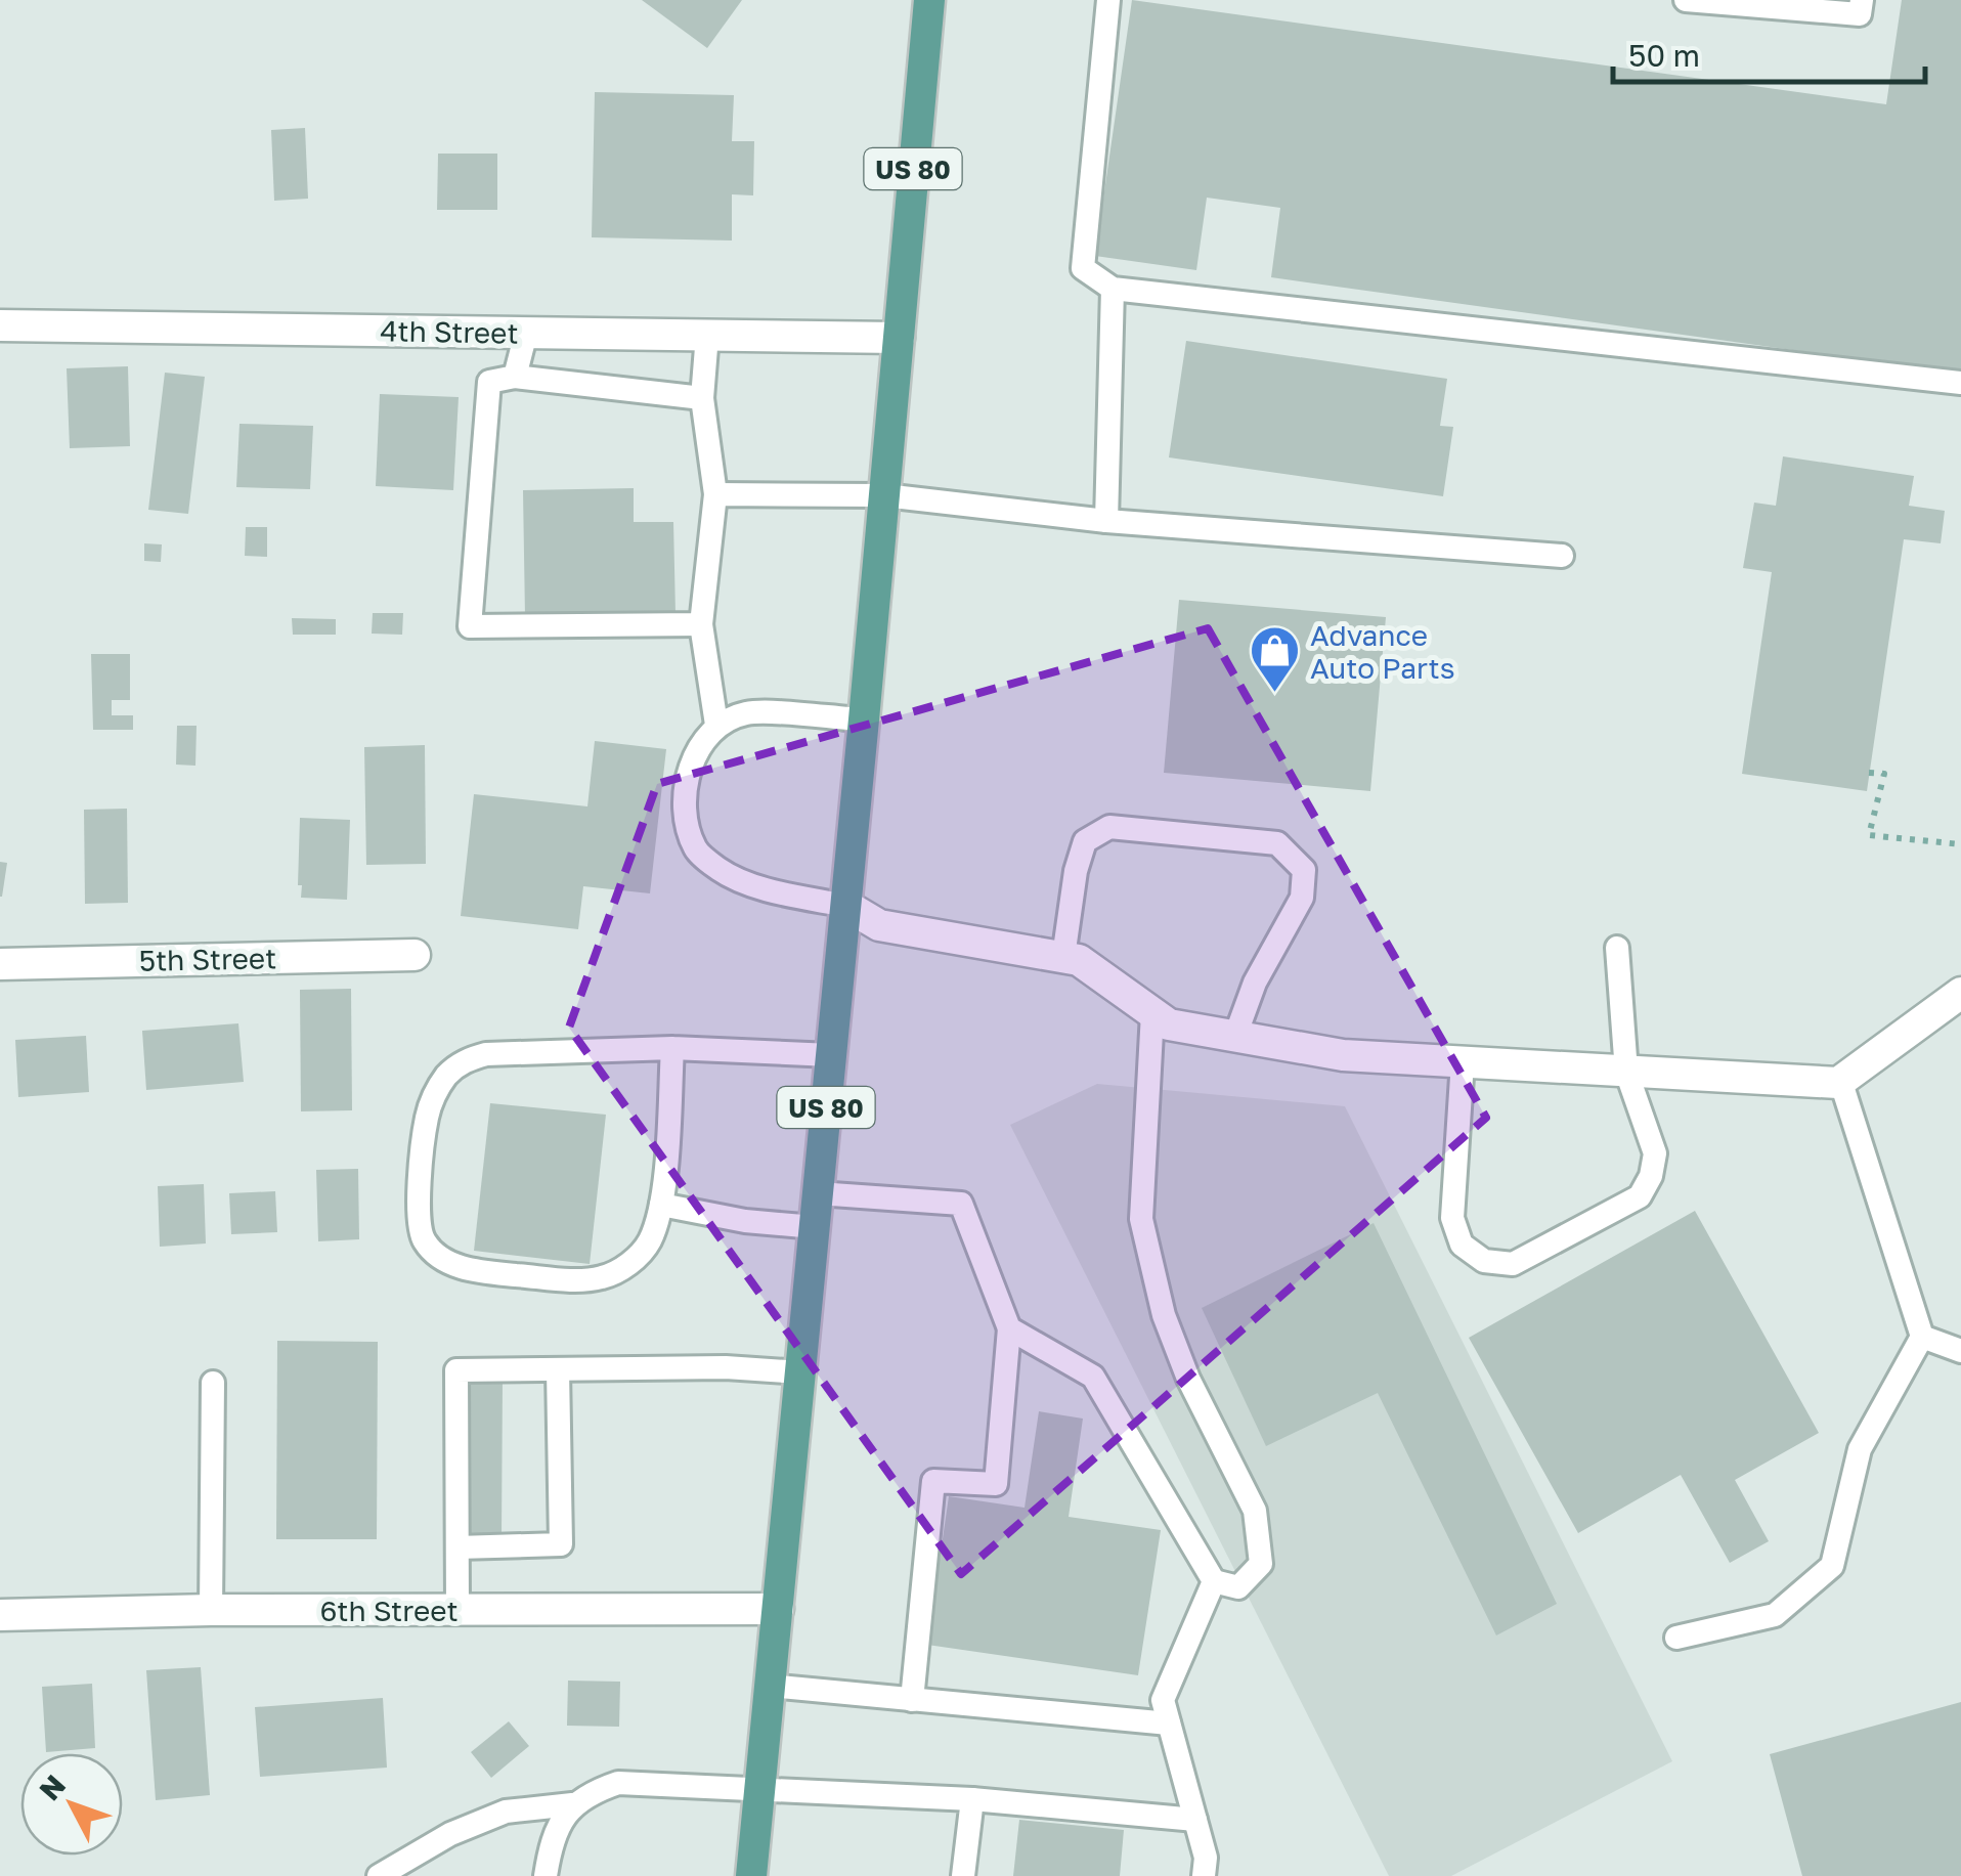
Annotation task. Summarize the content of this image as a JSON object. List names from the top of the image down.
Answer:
{
  "streets": {
    "main road": ["US 80"],
    "street": ["4th Street", "5th Street", "6th Street"]
  },
  "crossings": [
    ["US 80", "4th Street"],
    ["US 80", "6th Street"]
  ],
  "places": {
    "shop": ["Advance Auto Parts"]
  },
  "scale_bar": "50 m",
  "north": "top left"
}
